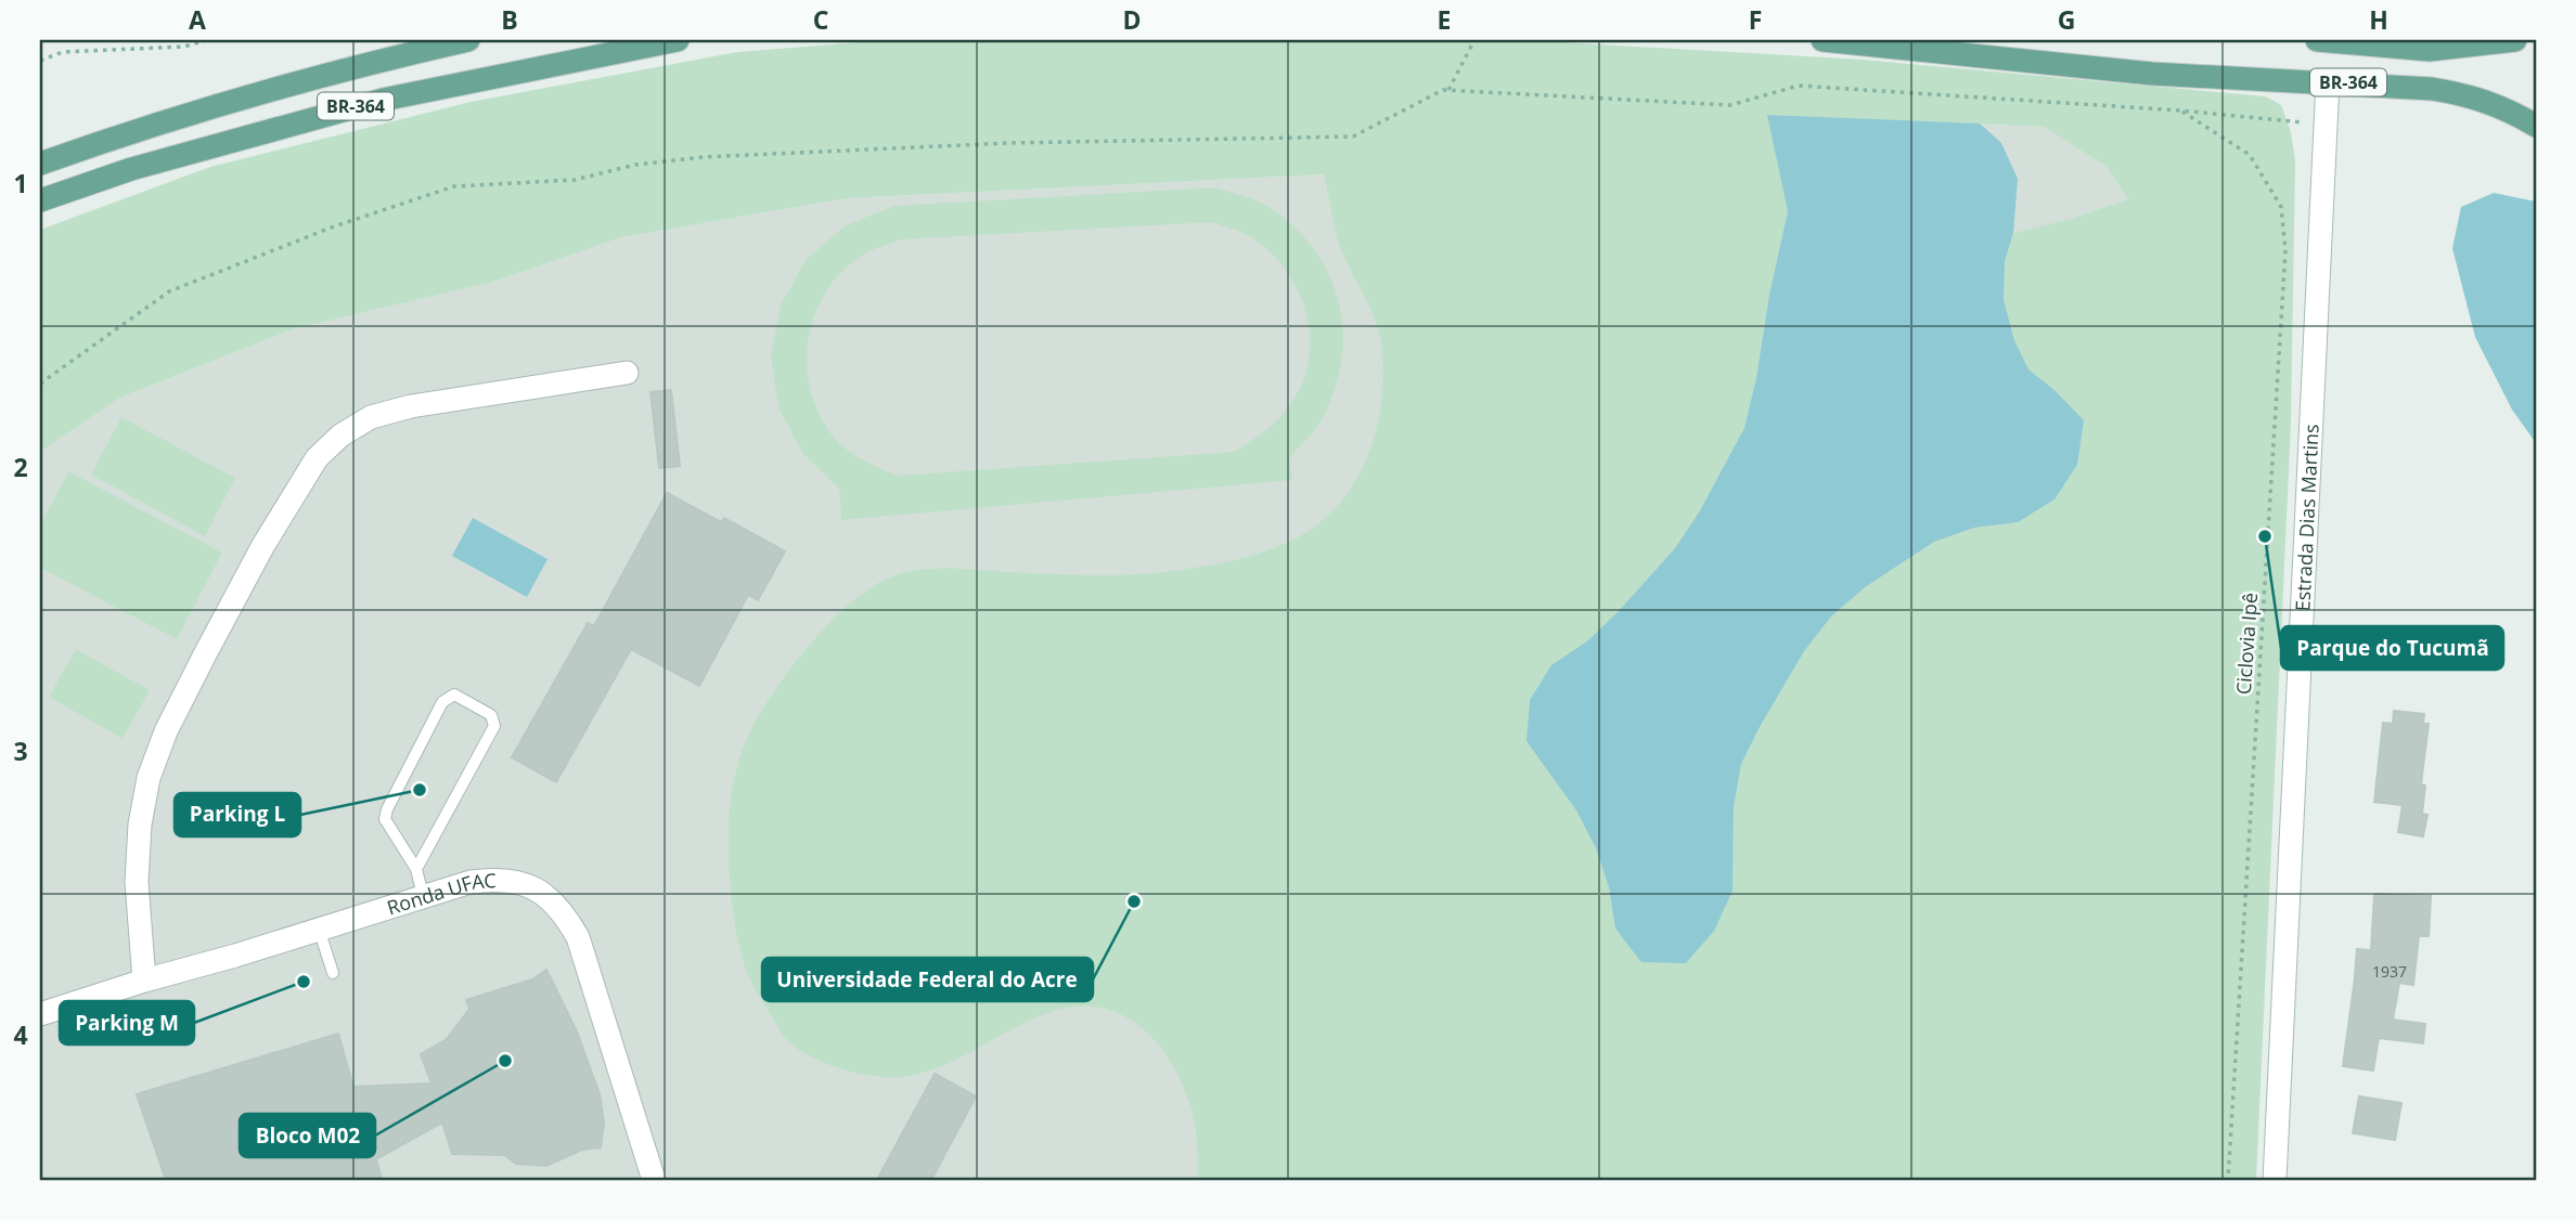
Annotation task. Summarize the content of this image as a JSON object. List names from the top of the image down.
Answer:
{
  "streets": {
    "main road": ["BR-364"],
    "street": ["Estrada Dias Martins", "Ronda UFAC"],
    "path": ["Ciclovia Ipê"]
  },
  "crossings": [
    ["BR-364", "Estrada Dias Martins"]
  ],
  "places": [
    "Parque do Tucumã",
    "Parking L",
    "Universidade Federal do Acre",
    "Parking M",
    "Bloco M02"
  ],
  "house_numbers": ["1937"],
  "grid": {
    "columns": [
      "A",
      "B",
      "C",
      "D",
      "E",
      "F",
      "G",
      "H"
    ],
    "rows": [
      "1",
      "2",
      "3",
      "4"
    ]
  }
}
